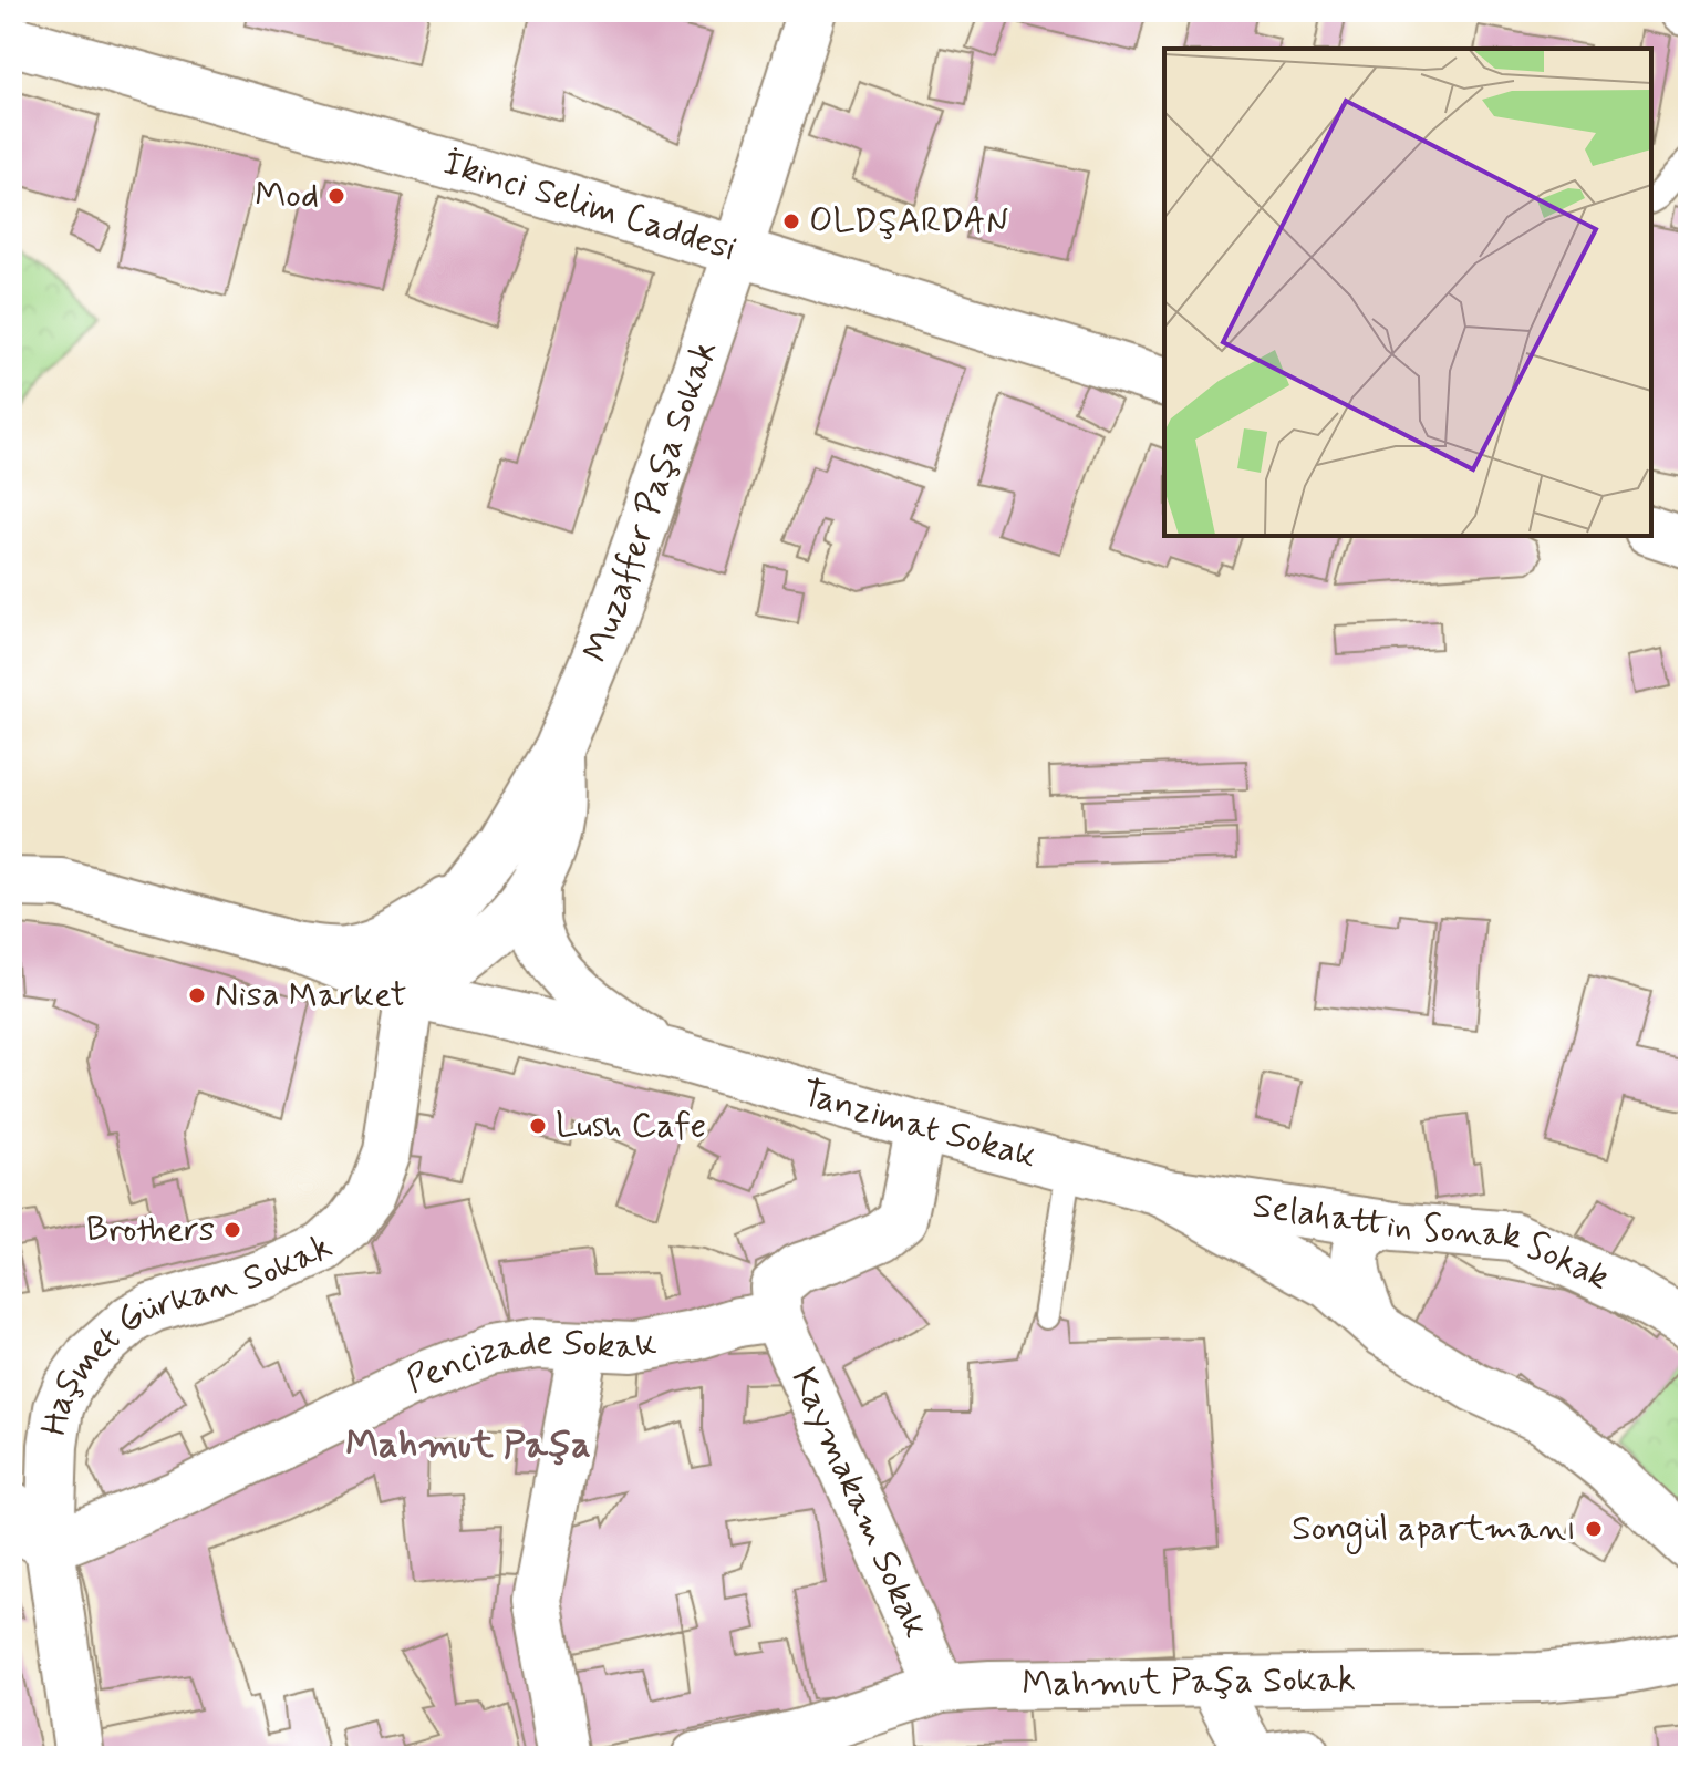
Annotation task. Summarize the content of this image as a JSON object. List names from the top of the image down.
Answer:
{
  "streets": {
    "street": [
      "İkinci Selim Caddesi",
      "Muzaffer Paşa Sokak",
      "Tanzimat Sokak",
      "Selahattin Sonak Sokak",
      "Haşmet Gürkan Sokak",
      "Pencizade Sokak",
      "Kaymakam Sokak",
      "Mahmut Paşa Sokak"
    ]
  },
  "crossings": [
    ["İkinci Selim Caddesi", "Muzaffer Paşa Sokak"],
    ["Tanzimat Sokak", "Selahattin Sonak Sokak"],
    ["Tanzimat Sokak", "Haşmet Gürkan Sokak"],
    ["Haşmet Gürkan Sokak", "Pencizade Sokak"],
    ["Pencizade Sokak", "Kaymakam Sokak"],
    ["Kaymakam Sokak", "Mahmut Paşa Sokak"]
  ],
  "districts": ["Mahmut Paşa"],
  "places": [
    "Mod",
    "OLDŞARDAN",
    "Nisa Market",
    "Lush Cafe",
    "Brothers",
    "Songül apartmanı"
  ]
}
